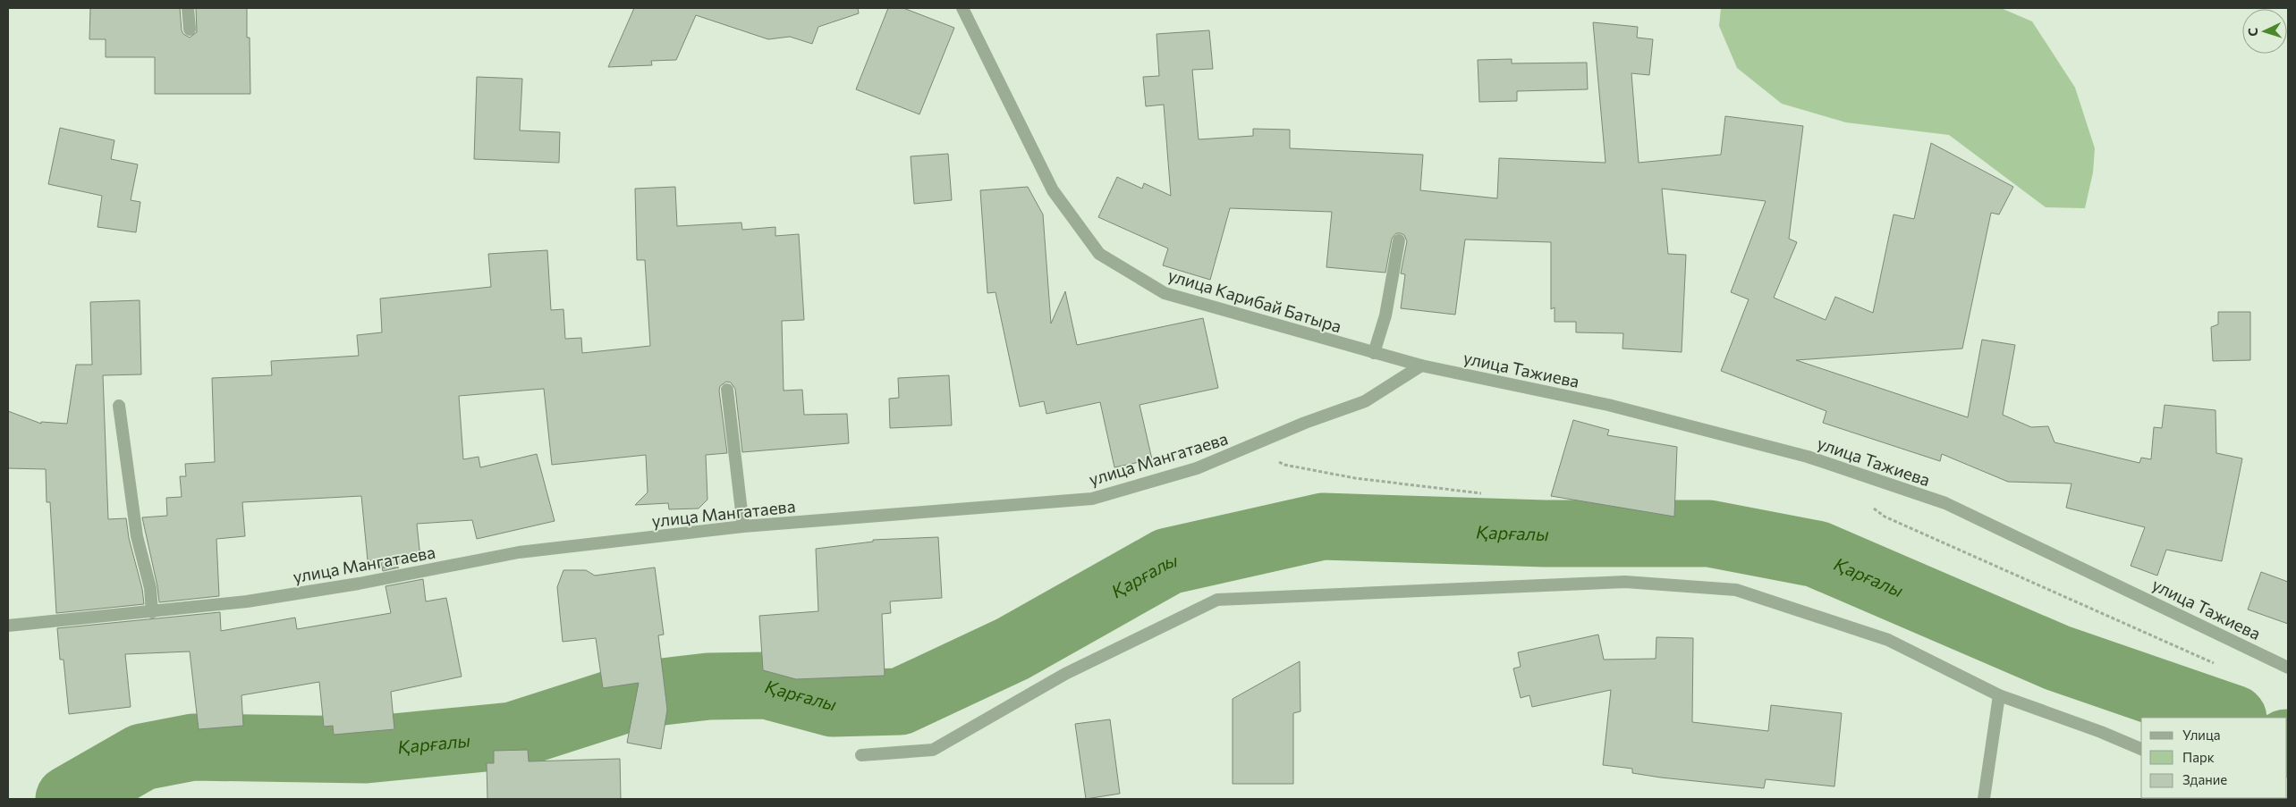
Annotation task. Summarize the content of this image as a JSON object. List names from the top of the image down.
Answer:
{
  "streets": {
    "street": ["улица Карибай Батыра", "улица Тажиева", "улица Мангатаева"]
  },
  "crossings": [
    ["улица Карибай Батыра", "улица Тажиева"],
    ["улица Карибай Батыра", "улица Мангатаева"],
    ["улица Тажиева", "улица Мангатаева"]
  ],
  "water": ["Қарғалы"],
  "legend": ["Улица", "Парк", "Здание"],
  "north": "left"
}
